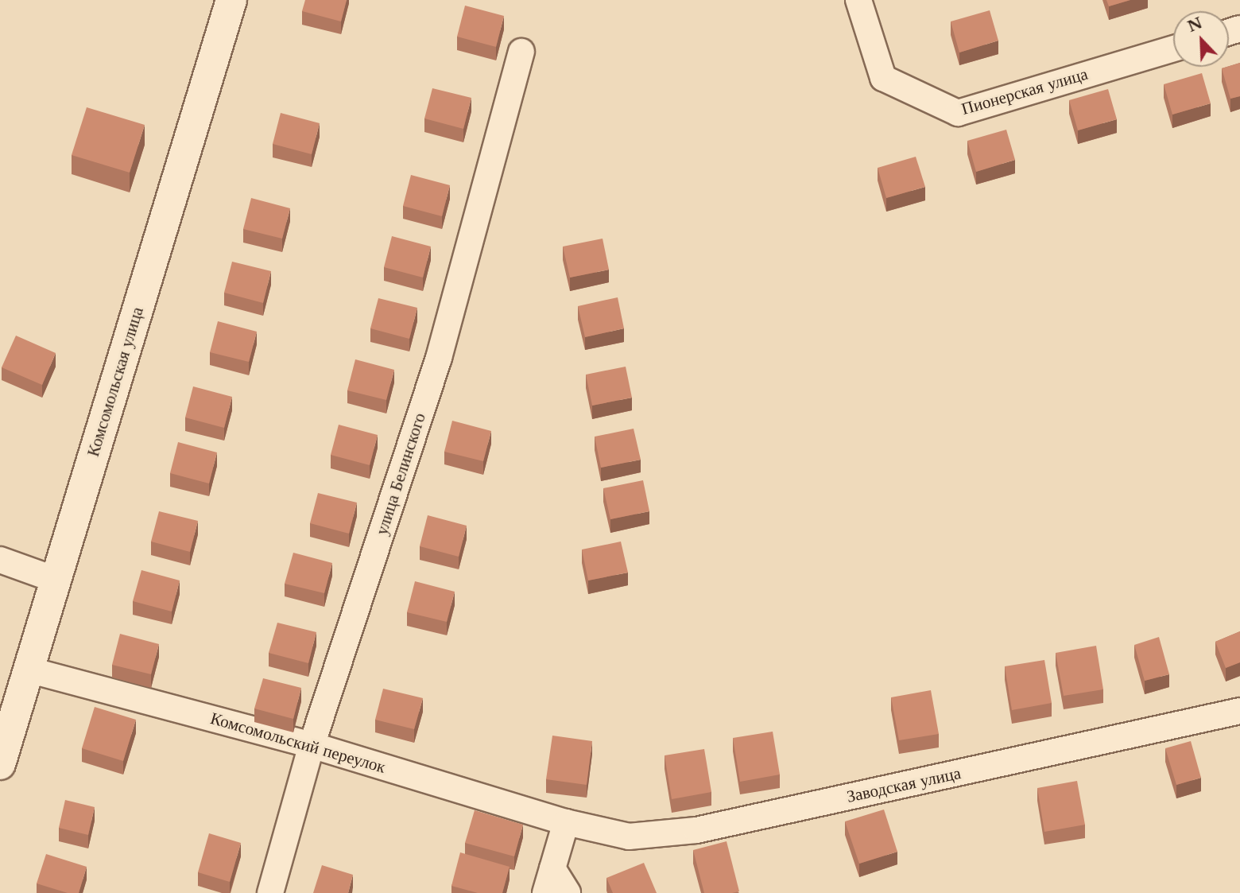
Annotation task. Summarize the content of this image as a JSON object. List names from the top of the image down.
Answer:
{
  "streets": {
    "street": [
      "Пионерская улица",
      "Комсомольская улица",
      "улица Белинского",
      "Комсомольский переулок",
      "Заводская улица"
    ]
  },
  "crossings": [
    ["Комсомольская улица", "Комсомольский переулок"],
    ["улица Белинского", "Комсомольский переулок"],
    ["Комсомольский переулок", "Заводская улица"]
  ],
  "north": "top left"
}
